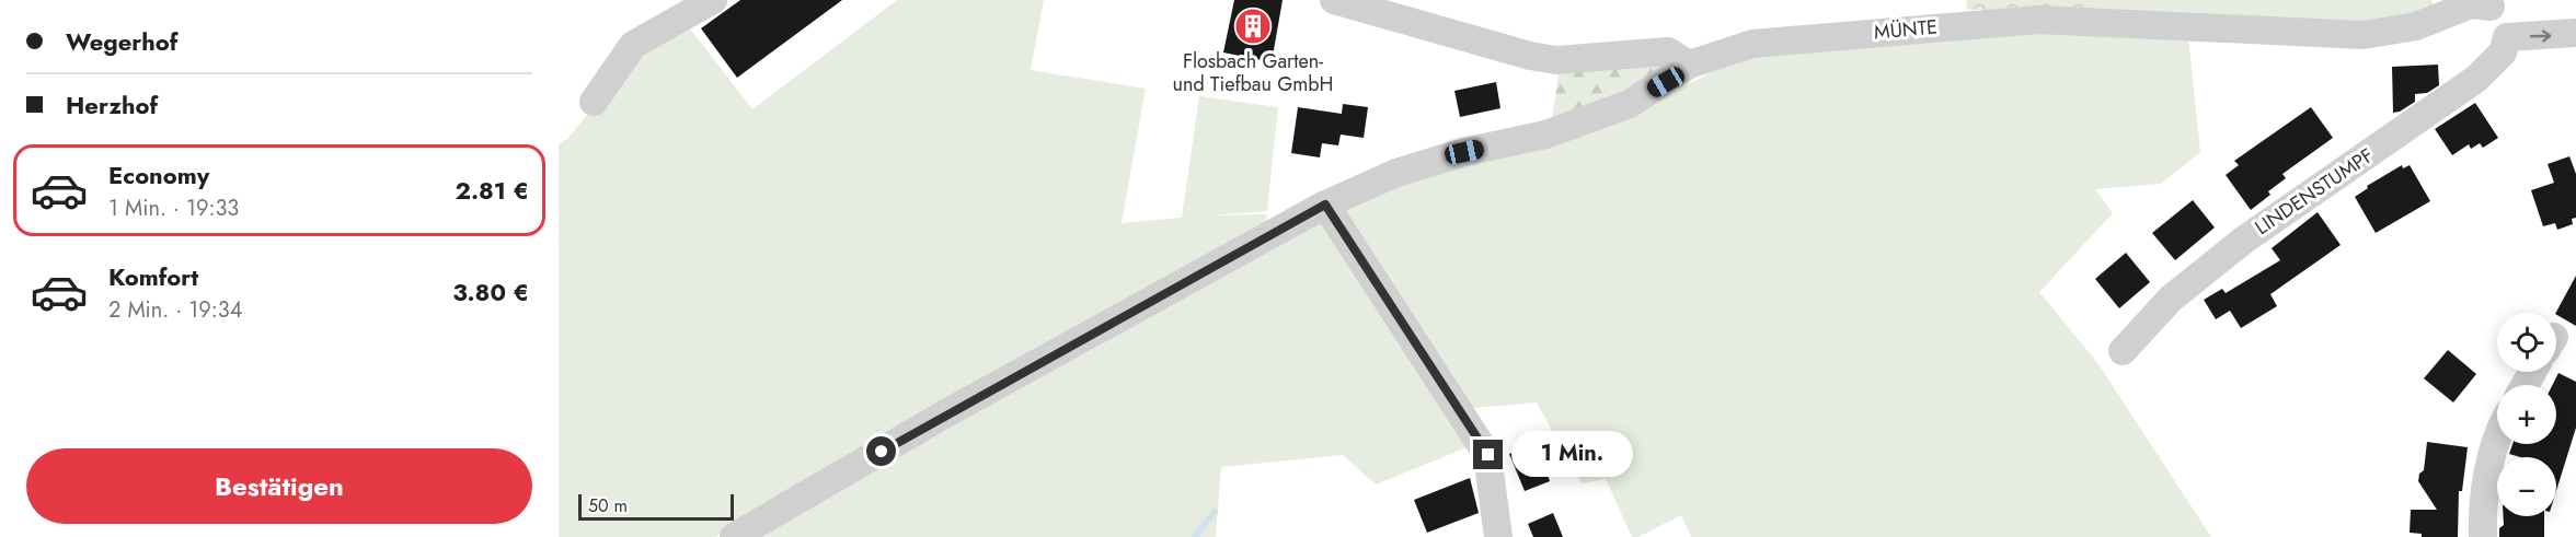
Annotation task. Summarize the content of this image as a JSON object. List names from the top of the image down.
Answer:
{
  "streets": {
    "street": ["MÜNTE", "LINDENSTUMPF"]
  },
  "places": {
    "building": ["Flosbach Garten- und Tiefbau GmbH"]
  },
  "scale_bar": "50 m",
  "page": {
    "banner": ["Wegerhof", "Herzhof"],
    "list": [
      {
        "name": "Economy",
        "note": "1 Min. · 19:33",
        "value": "2.81 €"
      },
      {
        "name": "Komfort",
        "note": "2 Min. · 19:34",
        "value": "3.80 €"
      }
    ],
    "map_buttons": ["+", "−"],
    "bubble": "1 Min.",
    "buttons": "Bestätigen",
    "scale": "50 m"
  }
}
